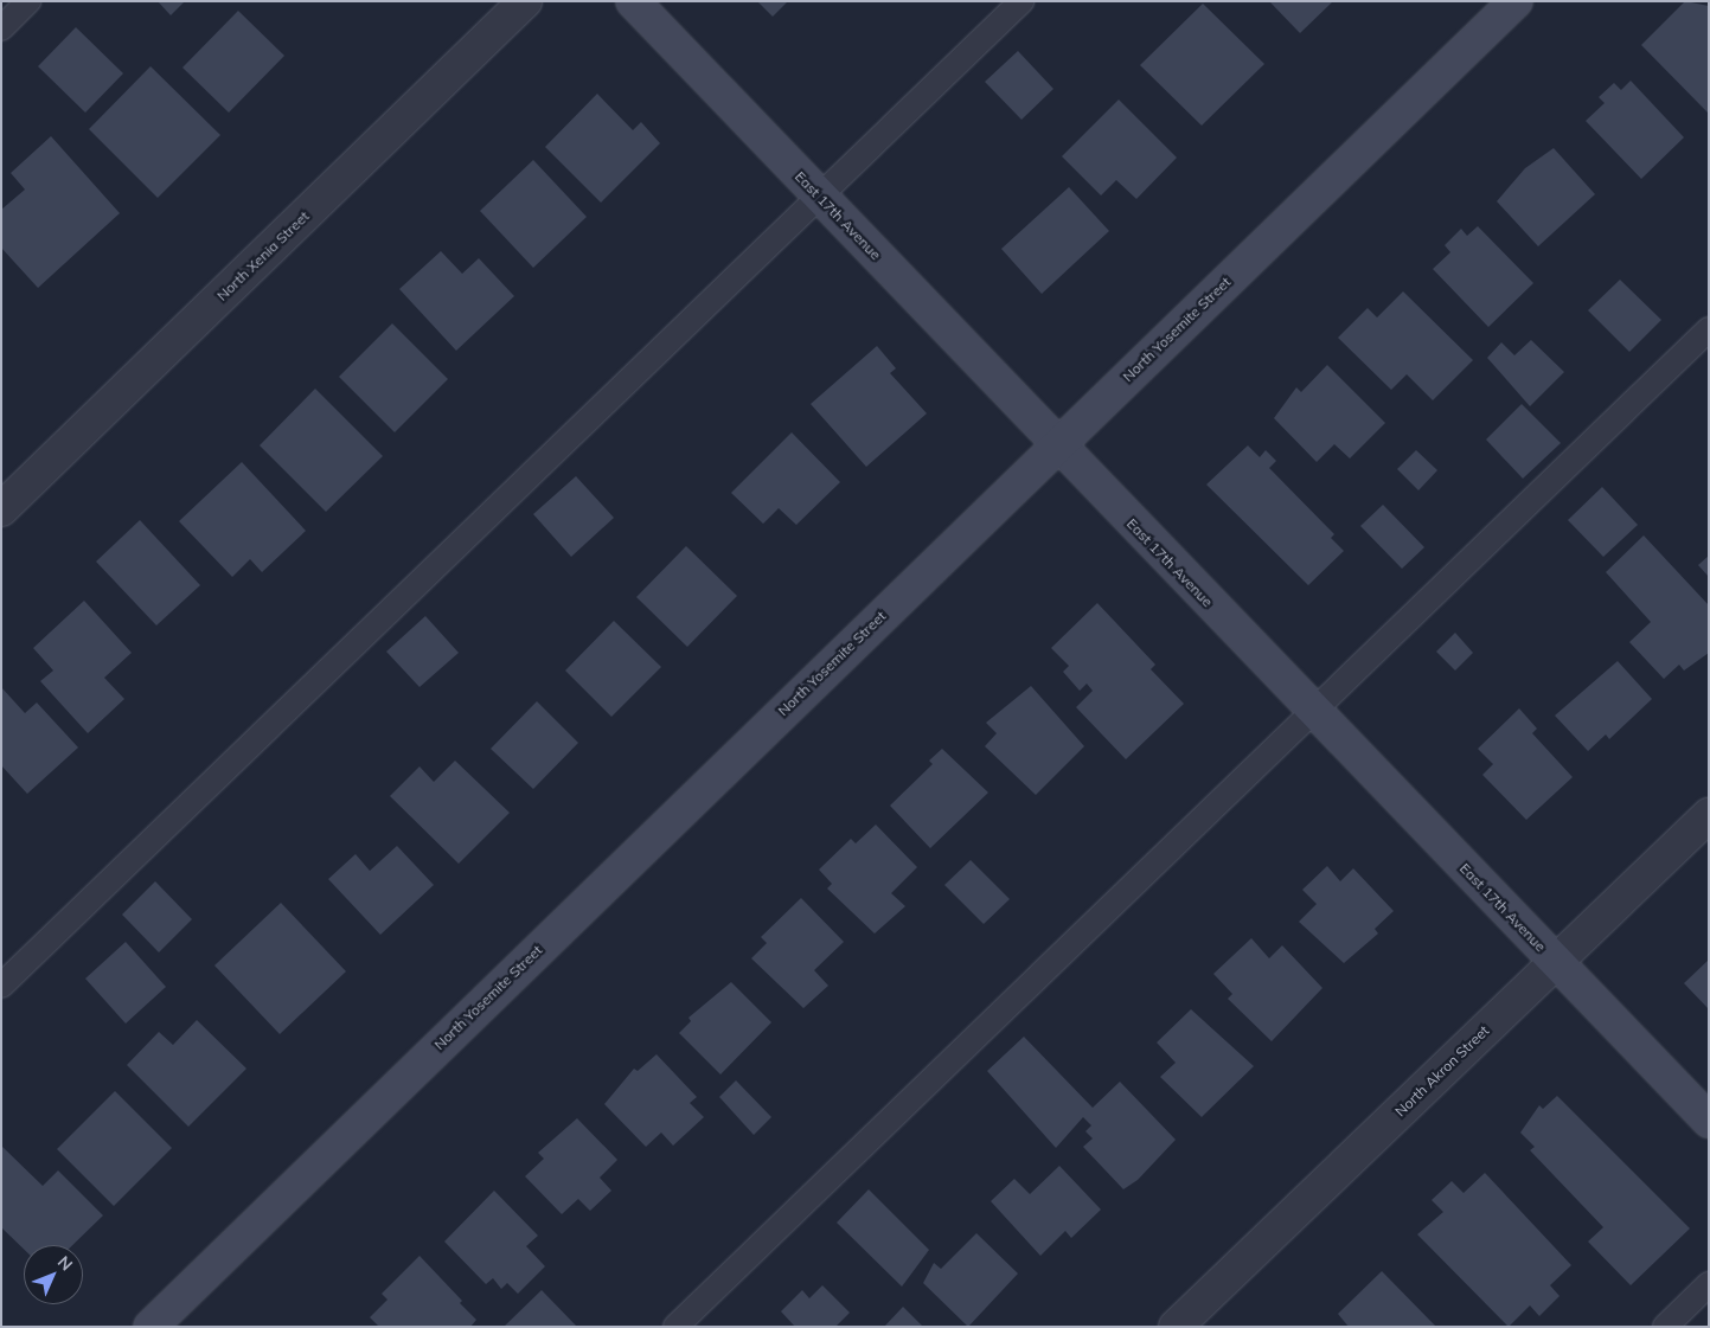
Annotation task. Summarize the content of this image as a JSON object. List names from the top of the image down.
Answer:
{
  "streets": {
    "main road": ["East 17th Avenue", "North Yosemite Street"],
    "street": ["North Xenia Street", "North Akron Street"]
  },
  "crossings": [
    ["East 17th Avenue", "North Yosemite Street"],
    ["East 17th Avenue", "North Akron Street"]
  ],
  "north": "top right"
}
